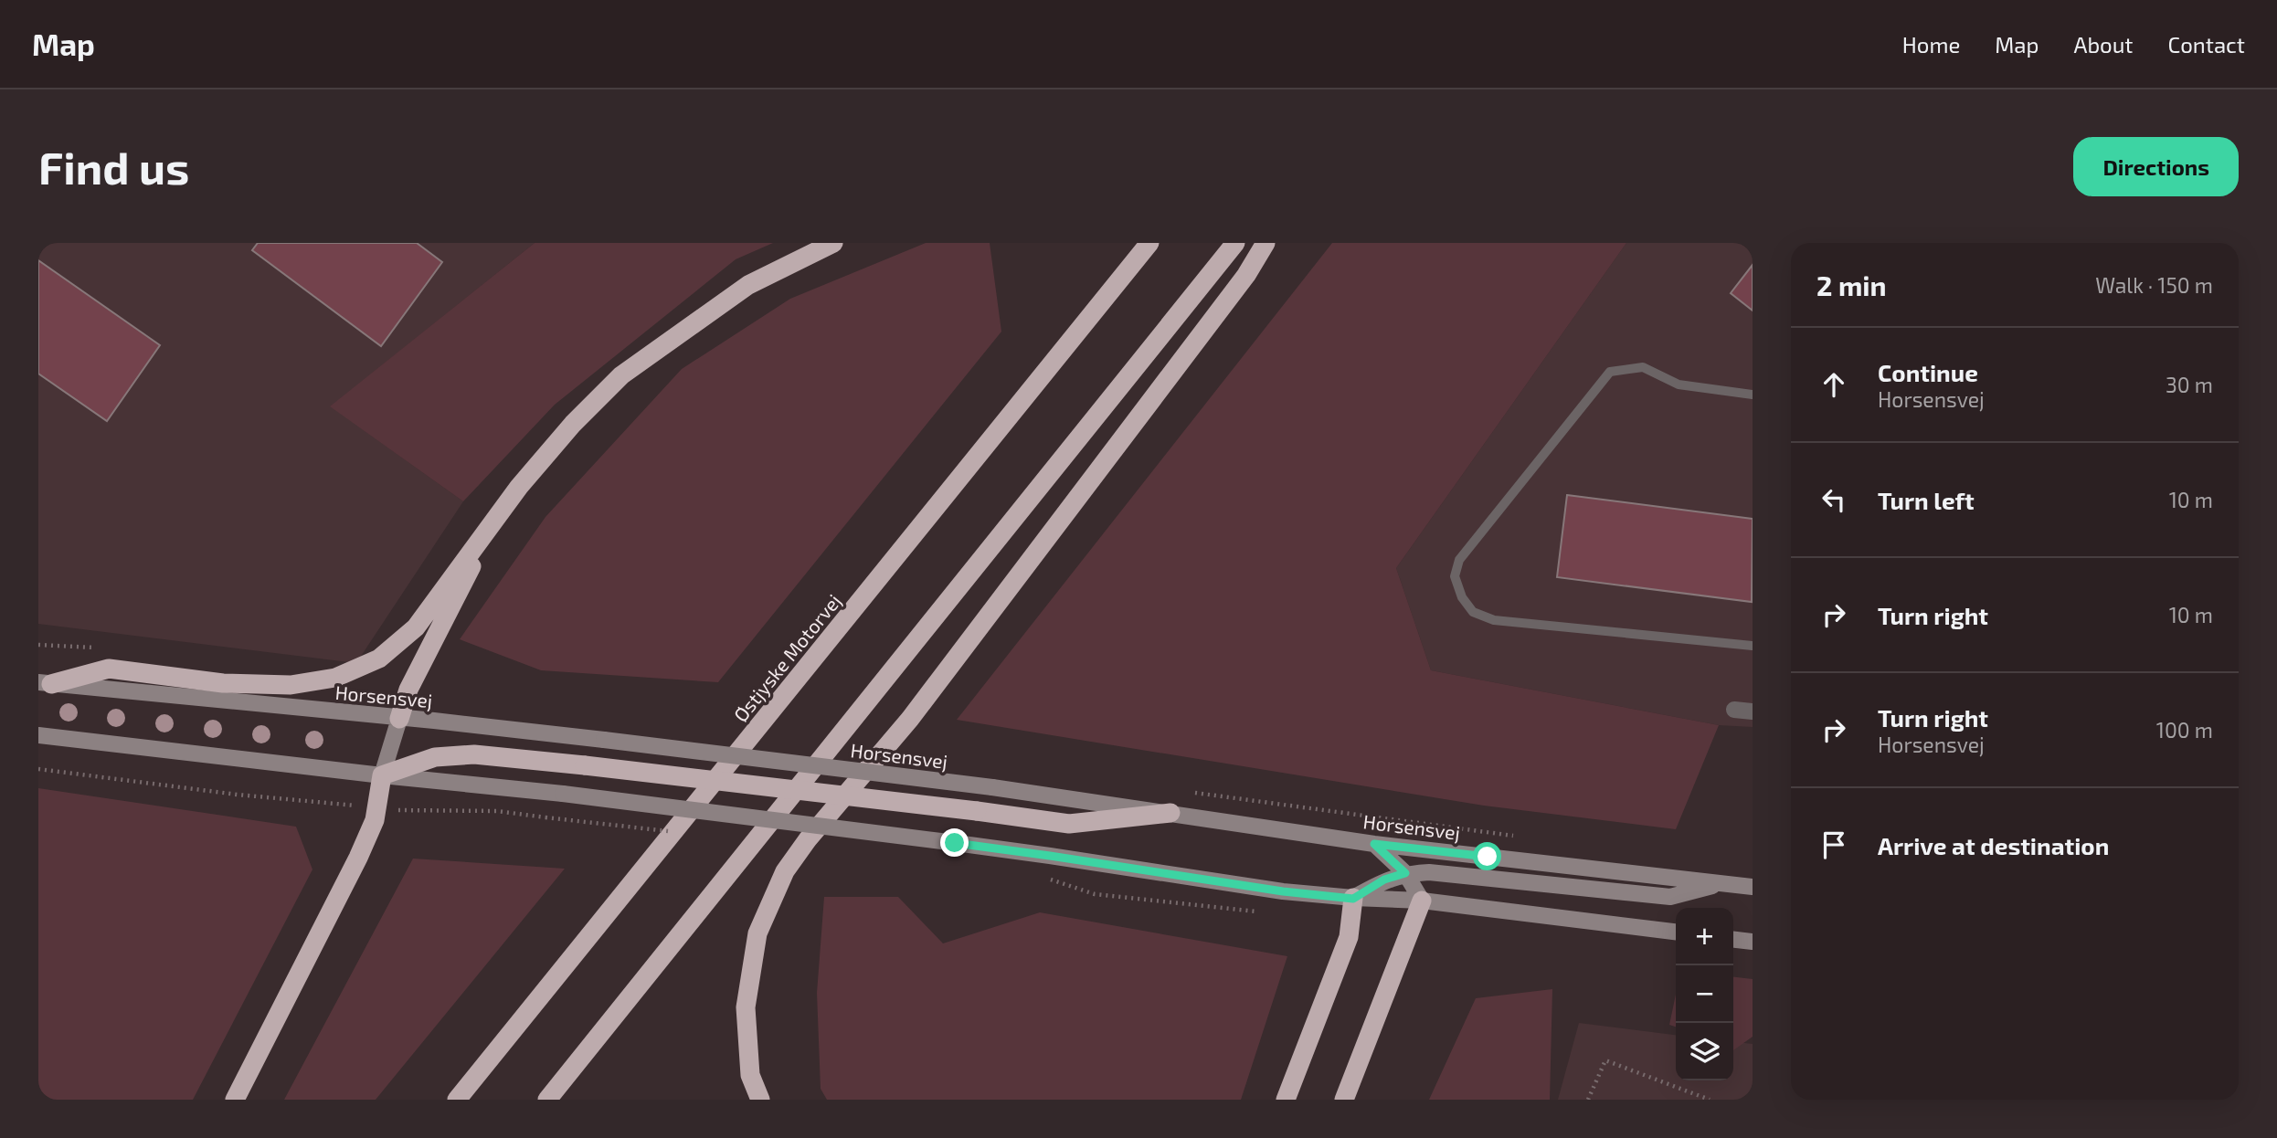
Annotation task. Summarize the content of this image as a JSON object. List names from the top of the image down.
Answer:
{
  "streets": {
    "highway": ["Østjyske Motorvej"],
    "main road": ["Horsensvej"]
  },
  "page": {
    "header": "Map",
    "nav": [
      "Home",
      "Map",
      "About",
      "Contact"
    ],
    "buttons": "Directions",
    "title": "Find us",
    "heading": ["2 min", "Walk · 150 m"],
    "list": [
      ["Continue", "Horsensvej", "30 m"],
      ["Turn left", "10 m"],
      ["Turn right", "10 m"],
      ["Turn right", "Horsensvej", "100 m"],
      "Arrive at destination"
    ],
    "map_buttons": ["+", "−"]
  }
}
